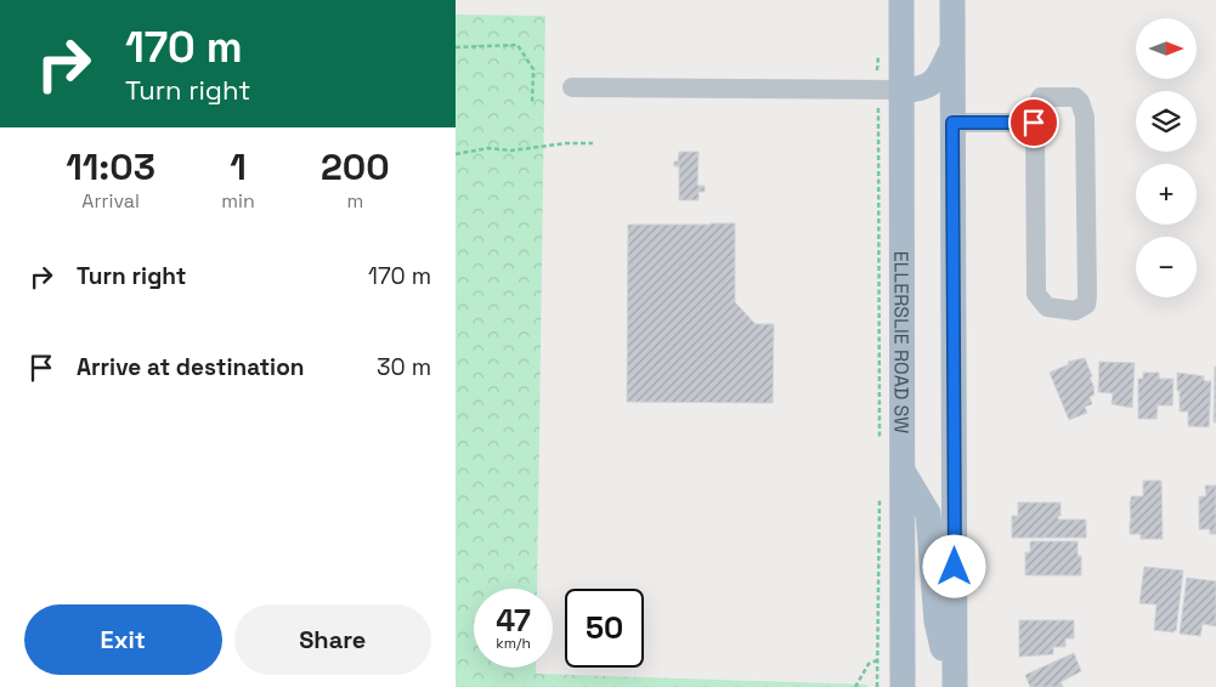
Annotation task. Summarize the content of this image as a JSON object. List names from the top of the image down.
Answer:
{
  "streets": {
    "main road": ["ELLERSLIE ROAD SW"]
  },
  "north": "right",
  "page": {
    "turn": ["170 m", "Turn right"],
    "map_buttons": ["+", "−"],
    "eta": [
      "11:03",
      "Arrival",
      "1",
      "min",
      "200",
      "m"
    ],
    "list": [
      {
        "name": "Turn right",
        "value": "170 m"
      },
      {
        "name": "Arrive at destination",
        "value": "30 m"
      }
    ],
    "speed": "47 km/h",
    "limit": "50",
    "buttons": ["Exit", "Share"]
  }
}
